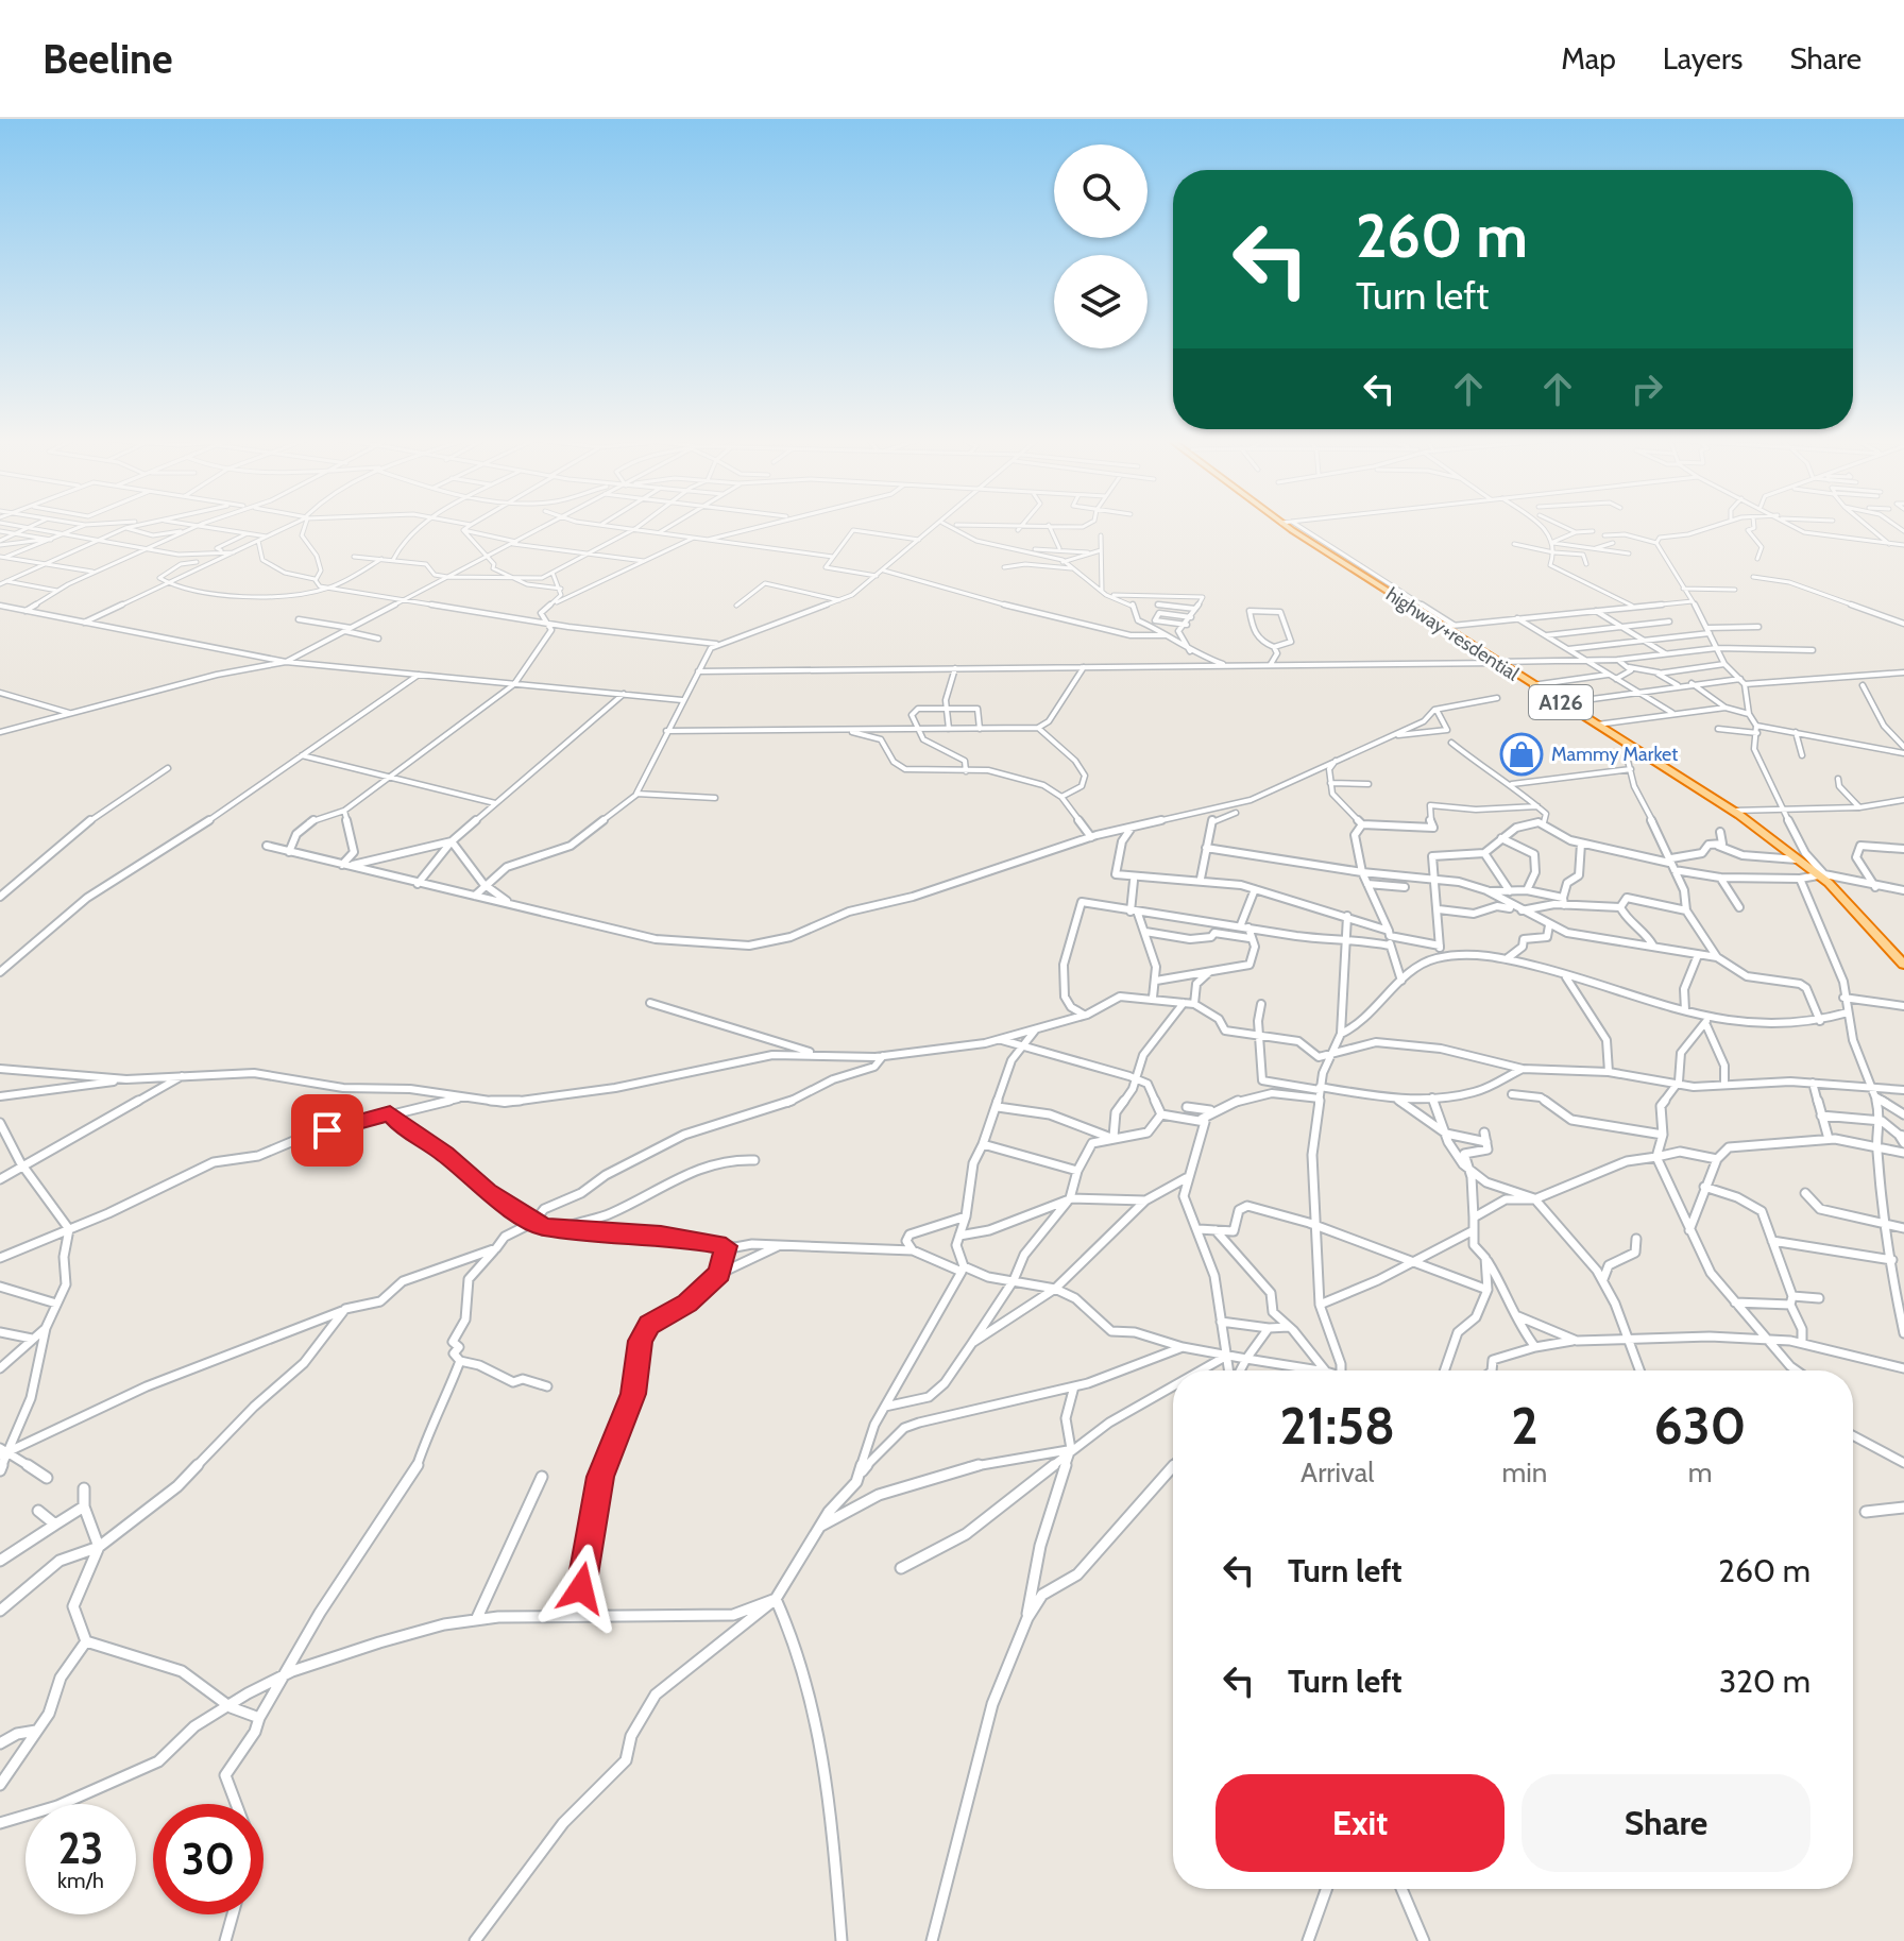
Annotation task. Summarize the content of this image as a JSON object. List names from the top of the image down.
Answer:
{
  "streets": {
    "highway": ["highway+resdential", "A126"]
  },
  "places": {
    "shop": ["Mammy Market"]
  },
  "page": {
    "header": "Beeline",
    "nav": ["Map", "Layers", "Share"],
    "turn": ["260 m", "Turn left"],
    "eta": [
      "21:58",
      "Arrival",
      "2",
      "min",
      "630",
      "m"
    ],
    "list": [
      {
        "name": "Turn left",
        "value": "260 m"
      },
      {
        "name": "Turn left",
        "value": "320 m"
      }
    ],
    "buttons": ["Exit", "Share"],
    "speed": "23 km/h",
    "limit": "30"
  }
}
